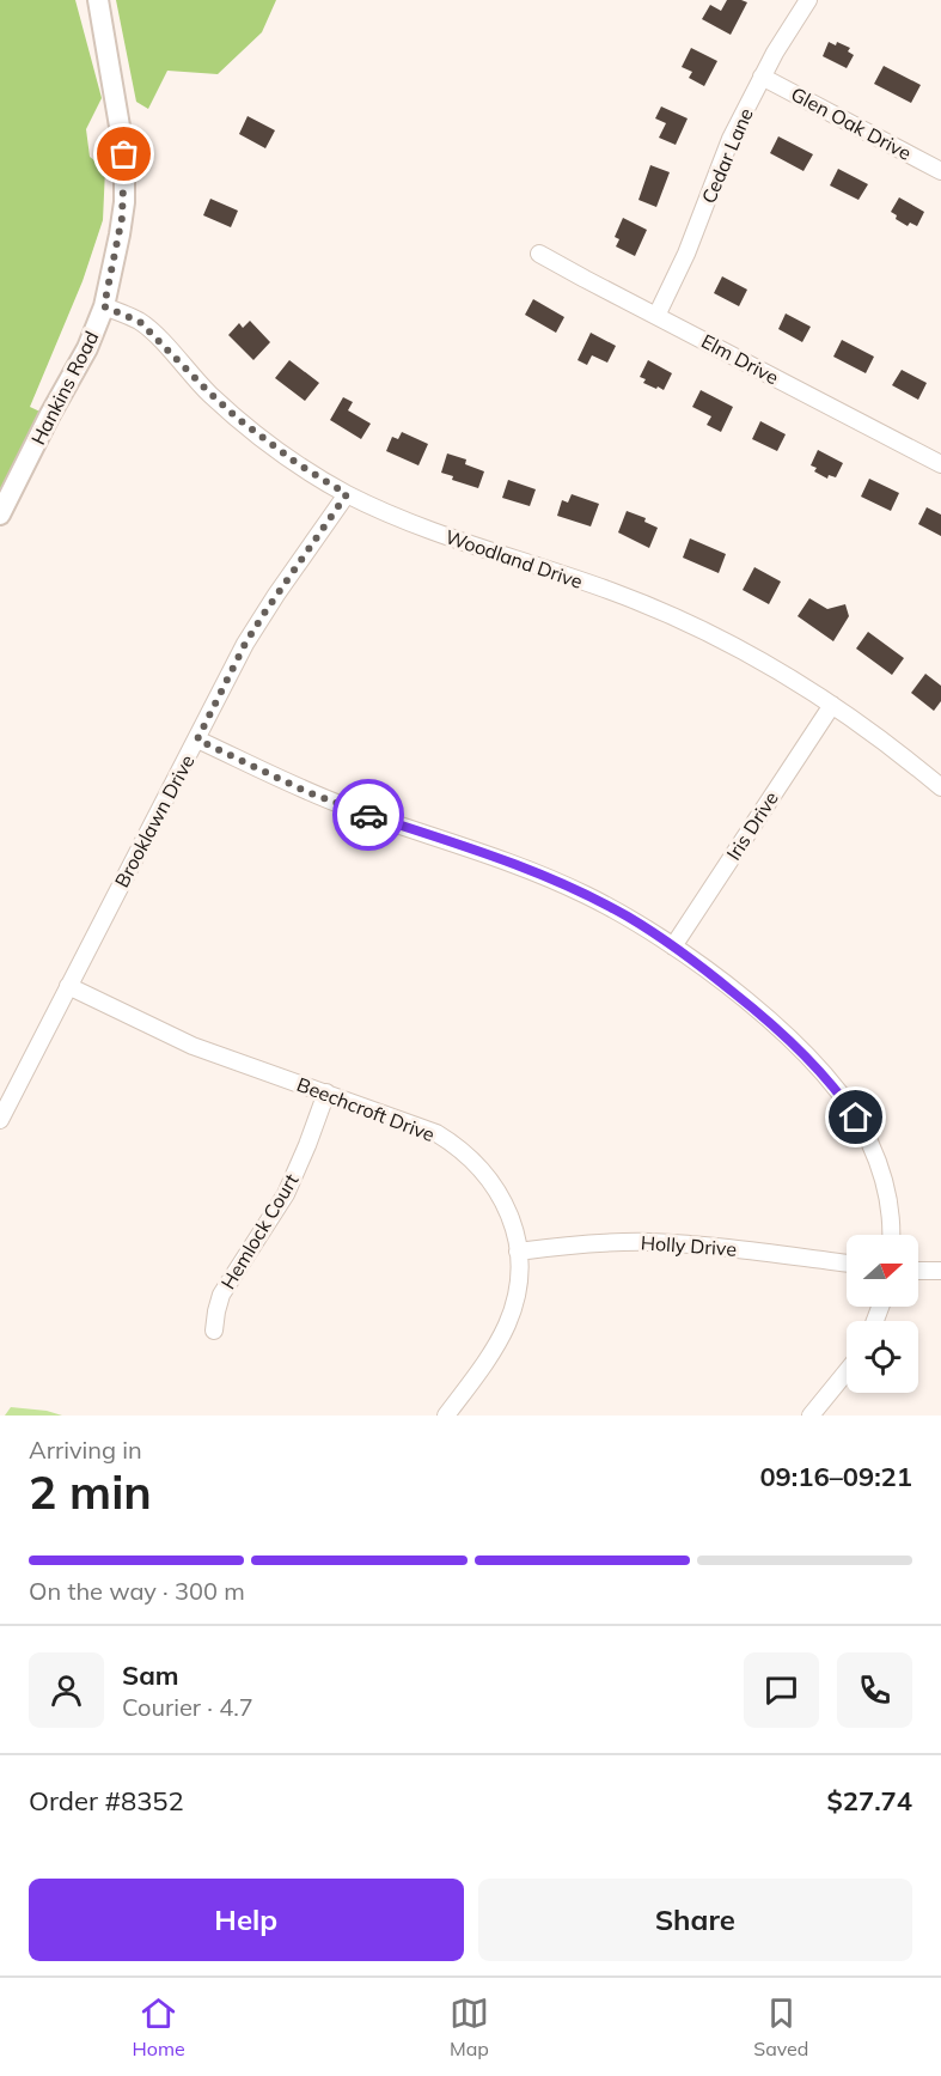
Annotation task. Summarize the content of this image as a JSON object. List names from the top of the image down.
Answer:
{
  "streets": {
    "main road": ["Hankins Road"],
    "street": [
      "Glen Oak Drive",
      "Cedar Lane",
      "Elm Drive",
      "Woodland Drive",
      "Brooklawn Drive",
      "Iris Drive",
      "Beechcroft Drive",
      "Hemlock Court",
      "Holly Drive"
    ]
  },
  "crossings": [
    ["Glen Oak Drive", "Cedar Lane"],
    ["Cedar Lane", "Elm Drive"],
    ["Hankins Road", "Woodland Drive"],
    ["Woodland Drive", "Brooklawn Drive"],
    ["Woodland Drive", "Iris Drive"],
    ["Brooklawn Drive", "Beechcroft Drive"],
    ["Beechcroft Drive", "Hemlock Court"],
    ["Beechcroft Drive", "Holly Drive"]
  ],
  "north": "right",
  "page": {
    "heading": ["2 min", "Arriving in", "09:16–09:21"],
    "panel": [
      "Sam",
      "Courier · 4.7",
      "Order #8352",
      "$27.74"
    ],
    "bar": "On the way · 300 m",
    "buttons": ["Help", "Share"],
    "tabs": ["Home", "Map", "Saved"]
  }
}
